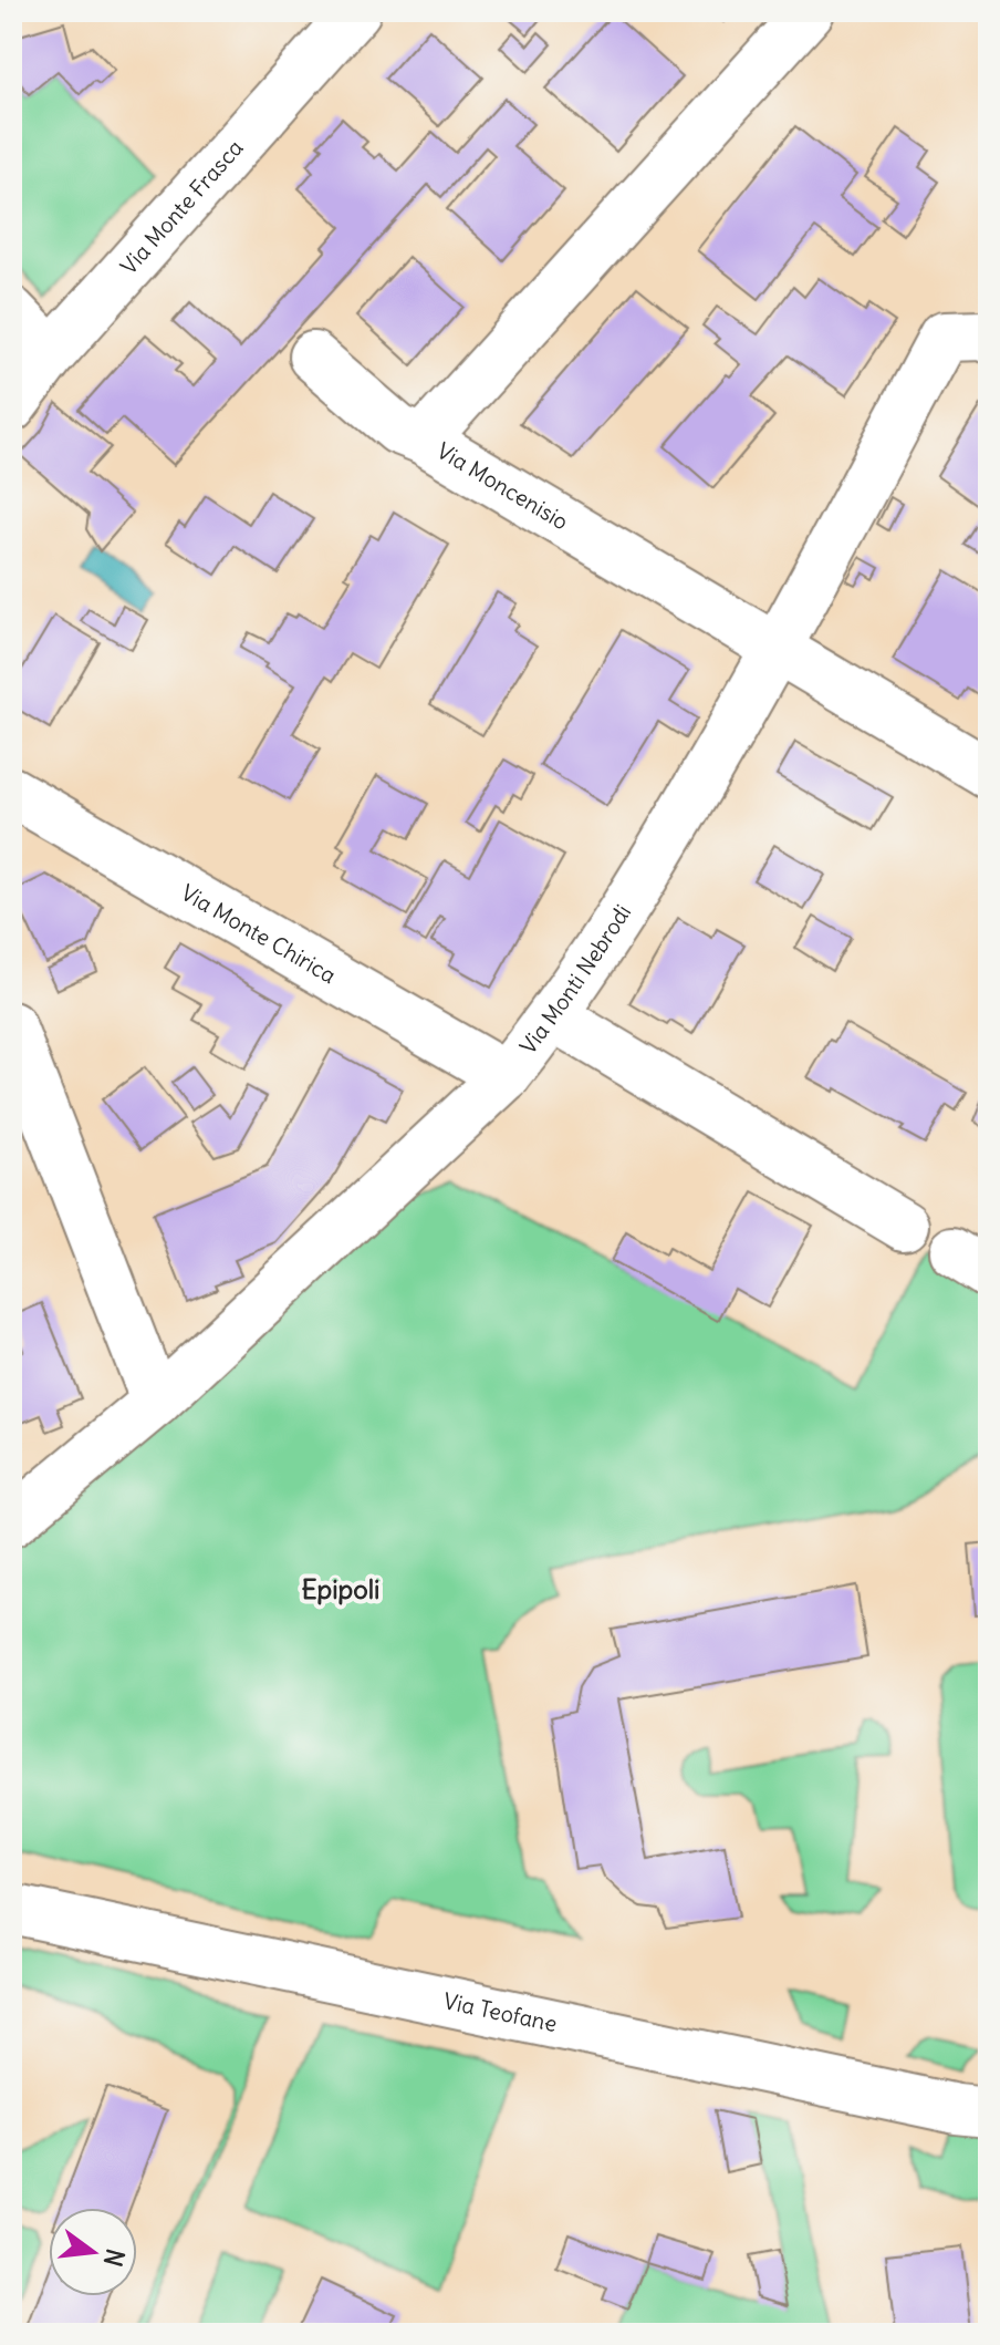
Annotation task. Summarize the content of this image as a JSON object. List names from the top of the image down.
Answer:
{
  "streets": {
    "street": [
      "Via Monte Frasca",
      "Via Moncenisio",
      "Via Monte Chirica",
      "Via Monti Nebrodi",
      "Via Teofane"
    ]
  },
  "crossings": [
    ["Via Moncenisio", "Via Monti Nebrodi"],
    ["Via Monte Chirica", "Via Monti Nebrodi"]
  ],
  "districts": ["Epipoli"],
  "north": "right"
}
